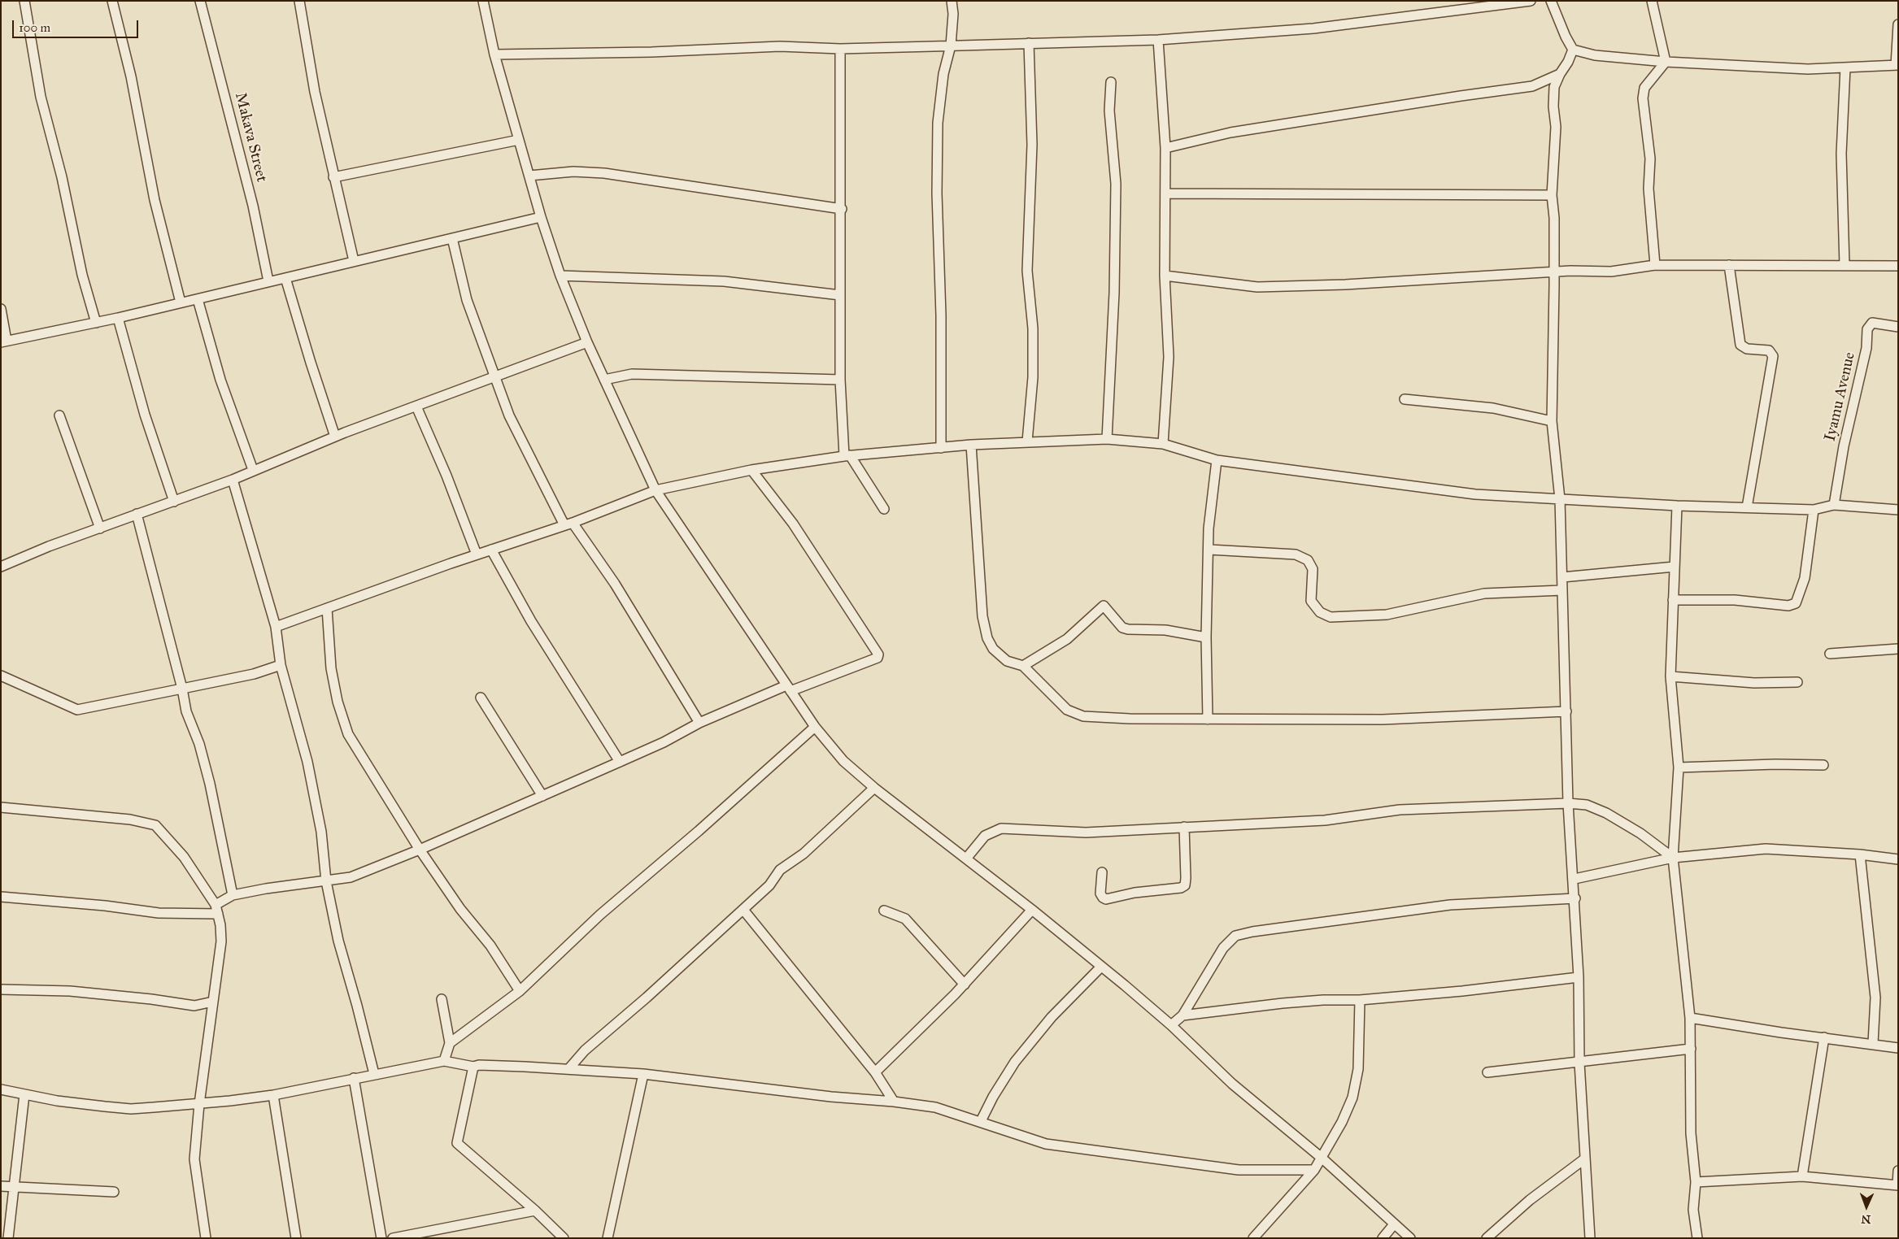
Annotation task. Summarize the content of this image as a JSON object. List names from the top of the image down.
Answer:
{
  "streets": {
    "street": ["Makava Street", "Iyamu Avenue"]
  },
  "scale_bar": "100 m",
  "north": "bottom"
}
